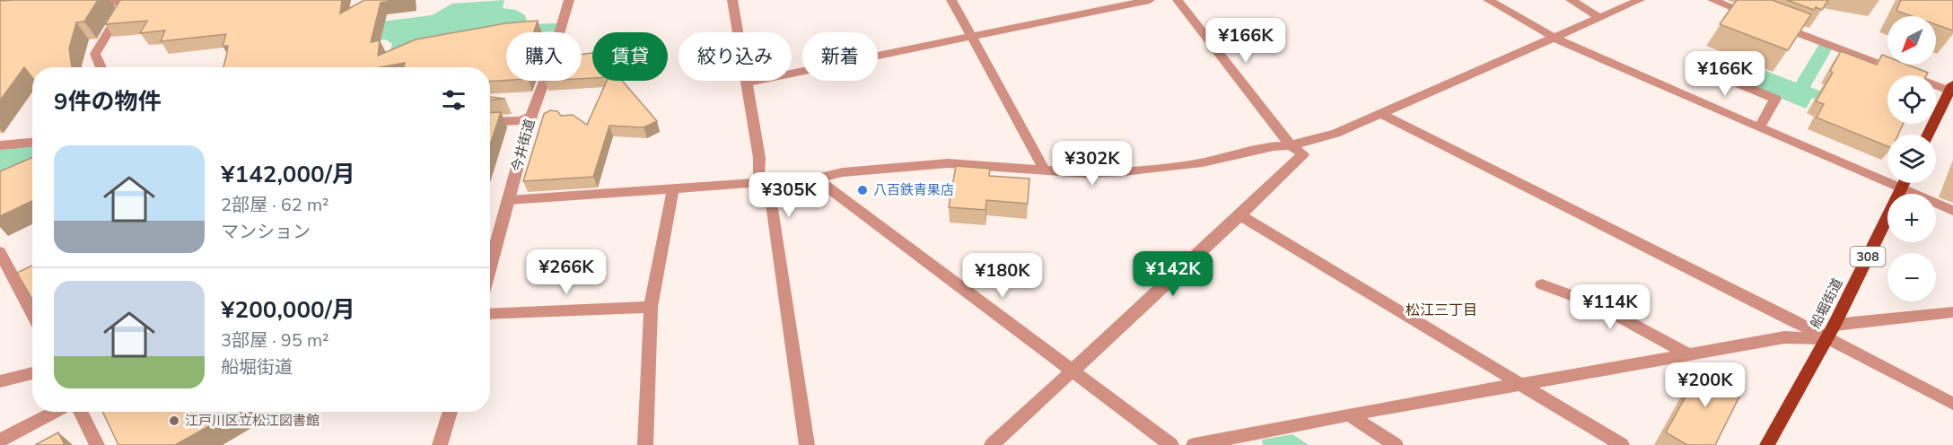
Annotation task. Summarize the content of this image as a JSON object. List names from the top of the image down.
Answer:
{
  "streets": {
    "main road": ["308", "船堀街道"],
    "street": ["今井街道"]
  },
  "districts": ["松江三丁目"],
  "places": ["八百鉄青果店", "江戸川区立松江図書館"],
  "north": "bottom left",
  "page": {
    "map_buttons": ["+", "−"],
    "price": [
      "¥166K",
      "¥166K",
      "¥302K",
      "¥305K",
      "¥266K",
      "¥142K",
      "¥180K",
      "¥114K",
      "¥200K"
    ],
    "chip": [
      "購入",
      "賃貸",
      "絞り込み",
      "新着"
    ],
    "heading": "9件の物件",
    "list": [
      {
        "name": "¥142,000/月",
        "note": "2部屋 · 62 m² · マンション"
      },
      {
        "name": "¥200,000/月",
        "note": "3部屋 · 95 m² · 船堀街道"
      }
    ]
  }
}
